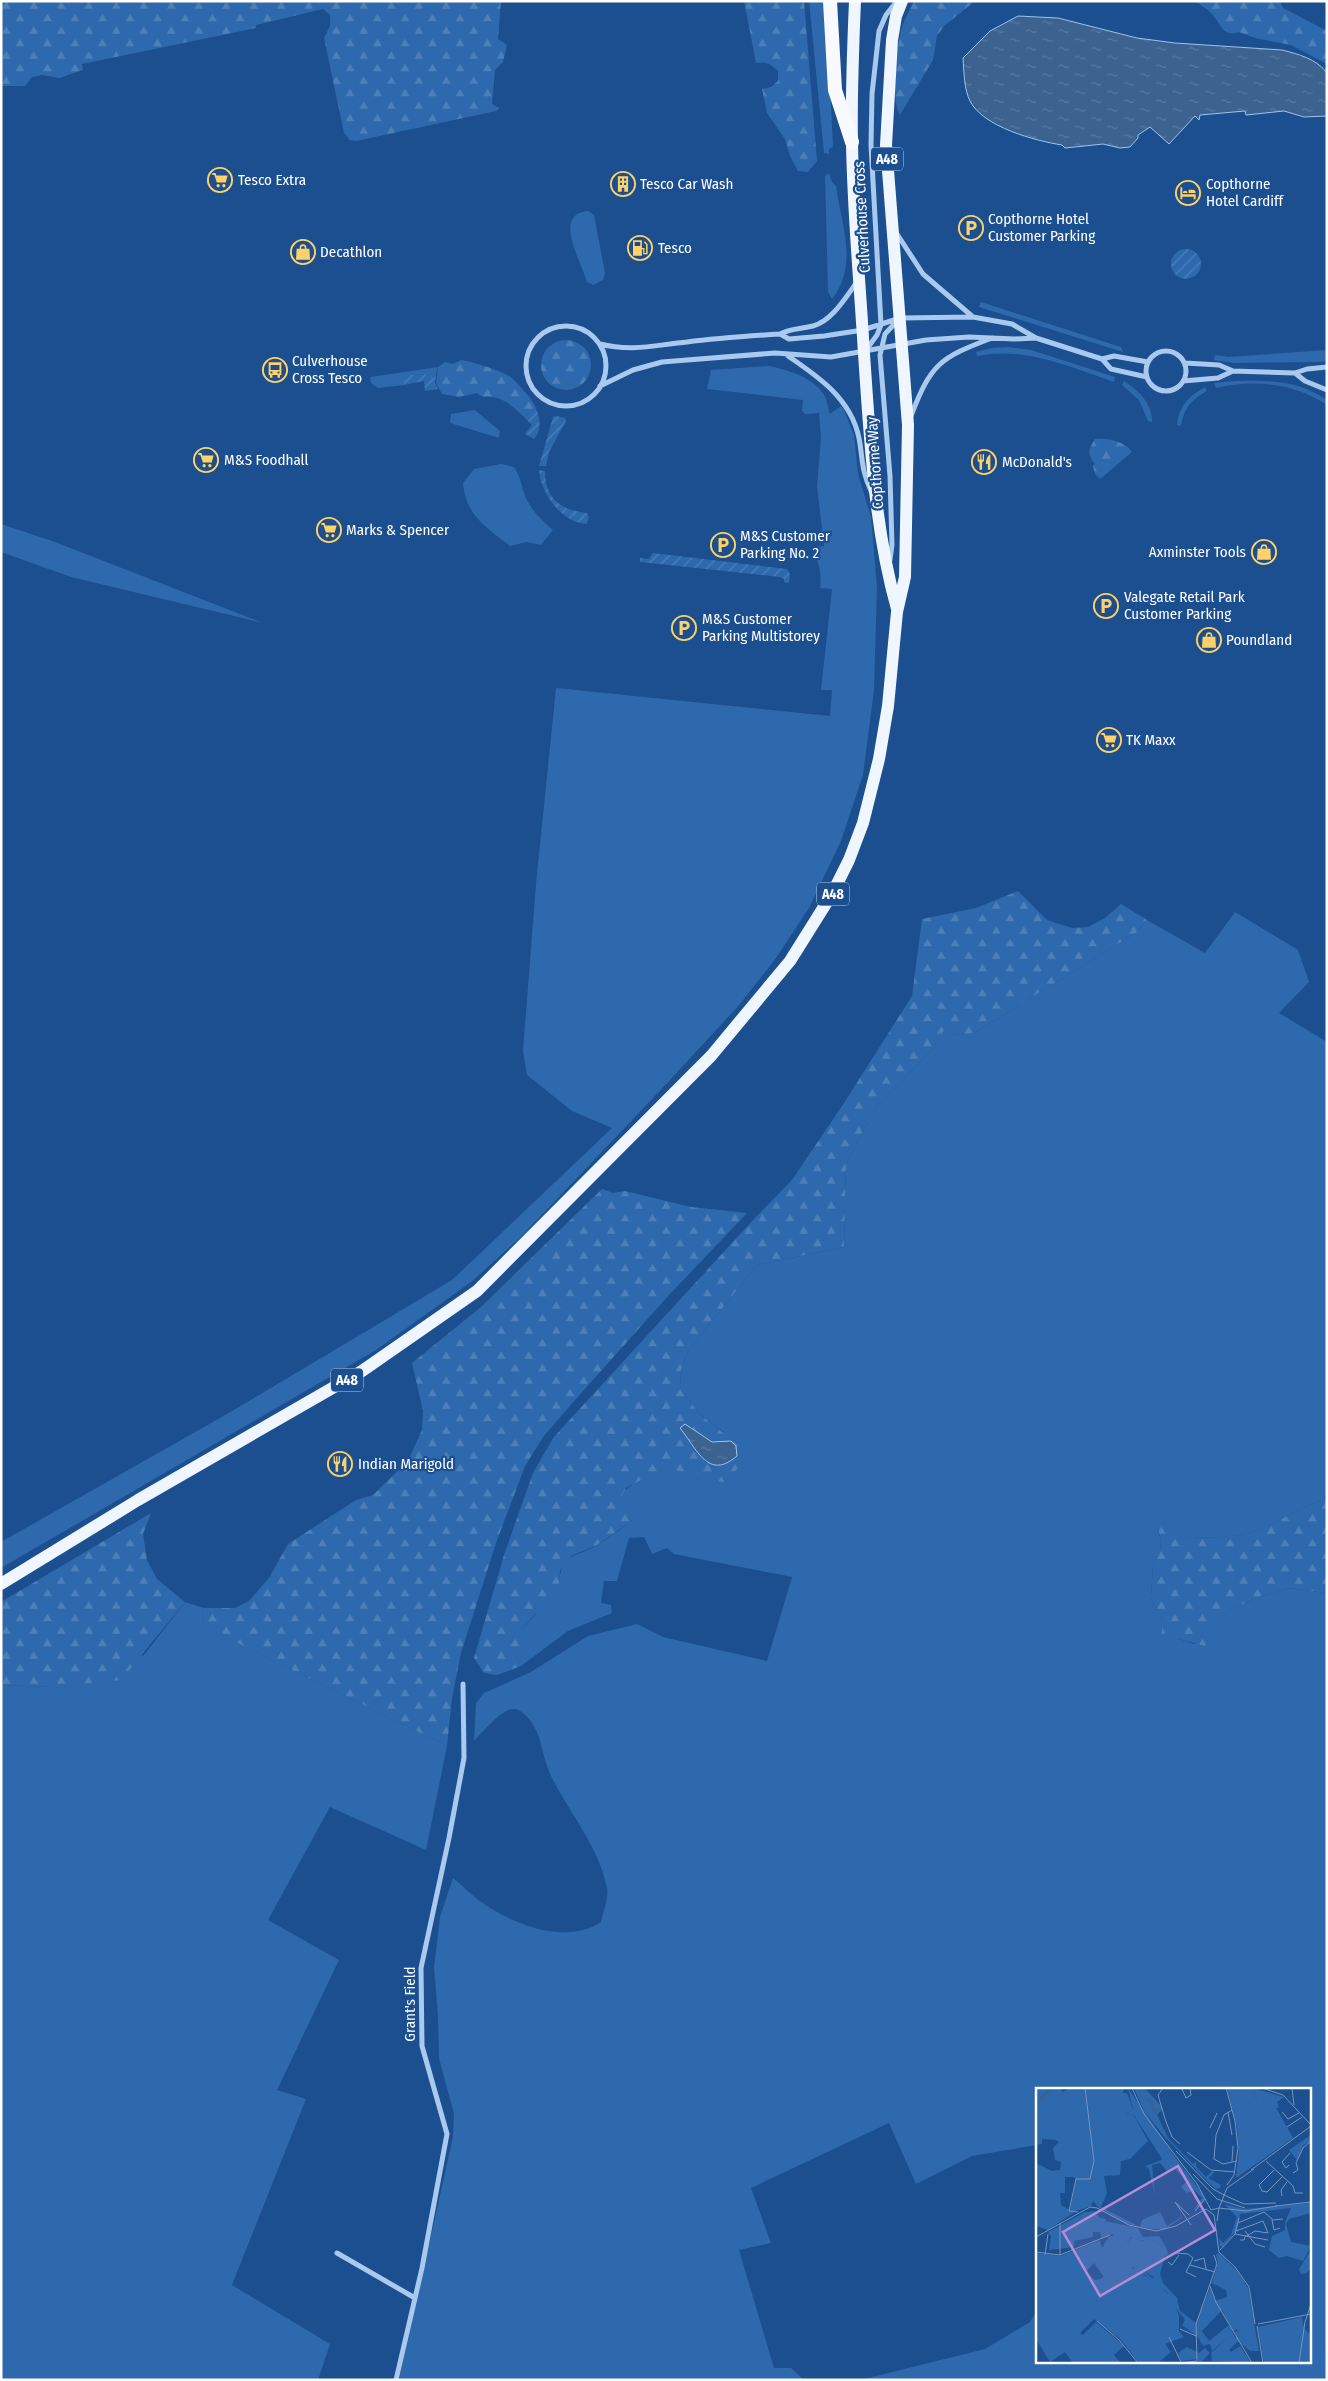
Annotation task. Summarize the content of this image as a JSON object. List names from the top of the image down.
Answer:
{
  "streets": {
    "main road": ["A48"],
    "street": ["Culverhouse Cross", "Copthorne Way", "Grant's Field"]
  },
  "crossings": [
    ["A48", "Culverhouse Cross"],
    ["A48", "Copthorne Way"]
  ],
  "places": {
    "supermarket": [
      "Tesco Extra",
      "M&S Foodhall",
      "Marks & Spencer",
      "TK Maxx"
    ],
    "building": ["Tesco Car Wash"],
    "hotel": ["Copthorne Hotel Cardiff"],
    "parking": [
      "Copthorne Hotel Customer Parking",
      "M&S Customer Parking No. 2",
      "Valegate Retail Park Customer Parking",
      "M&S Customer Parking Multistorey"
    ],
    "fuel station": ["Tesco"],
    "shop": ["Decathlon", "Axminster Tools", "Poundland"],
    "bus stop": ["Culverhouse Cross Tesco"],
    "restaurant": ["McDonald's", "Indian Marigold"]
  }
}
